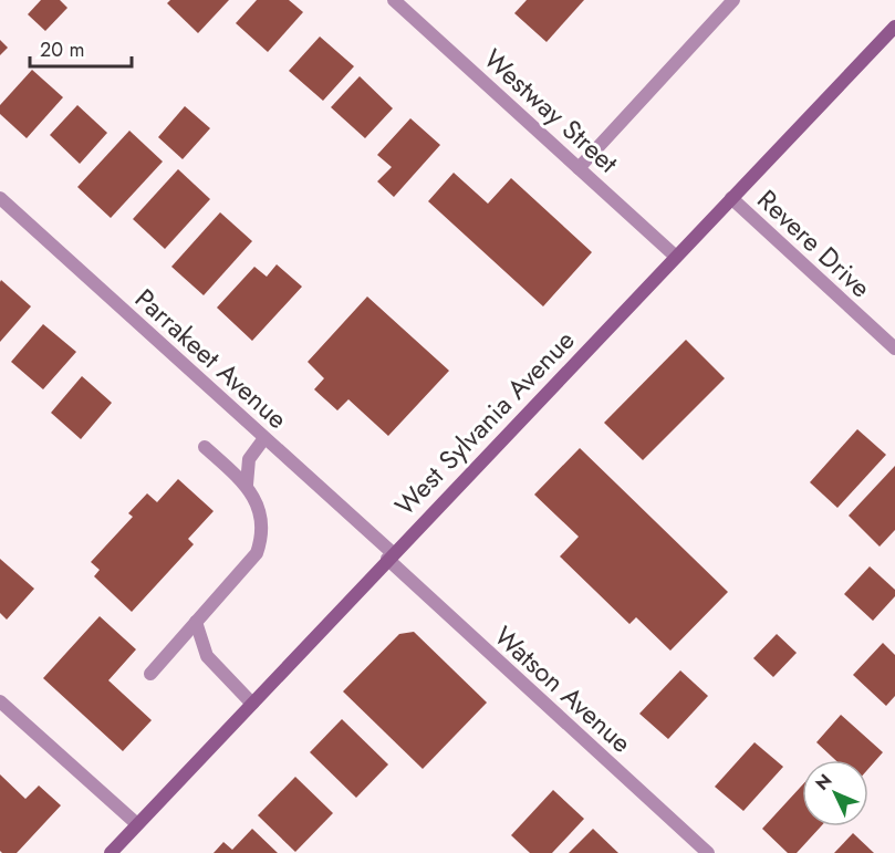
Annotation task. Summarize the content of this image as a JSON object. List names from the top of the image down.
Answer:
{
  "streets": {
    "main road": ["West Sylvania Avenue"],
    "street": [
      "Westway Street",
      "Revere Drive",
      "Parrakeet Avenue",
      "Watson Avenue"
    ]
  },
  "crossings": [
    ["Westway Street", "West Sylvania Avenue"],
    ["Revere Drive", "West Sylvania Avenue"],
    ["Parrakeet Avenue", "West Sylvania Avenue"],
    ["Parrakeet Avenue", "Watson Avenue"],
    ["West Sylvania Avenue", "Watson Avenue"]
  ],
  "scale_bar": "20 m",
  "north": "top left"
}
